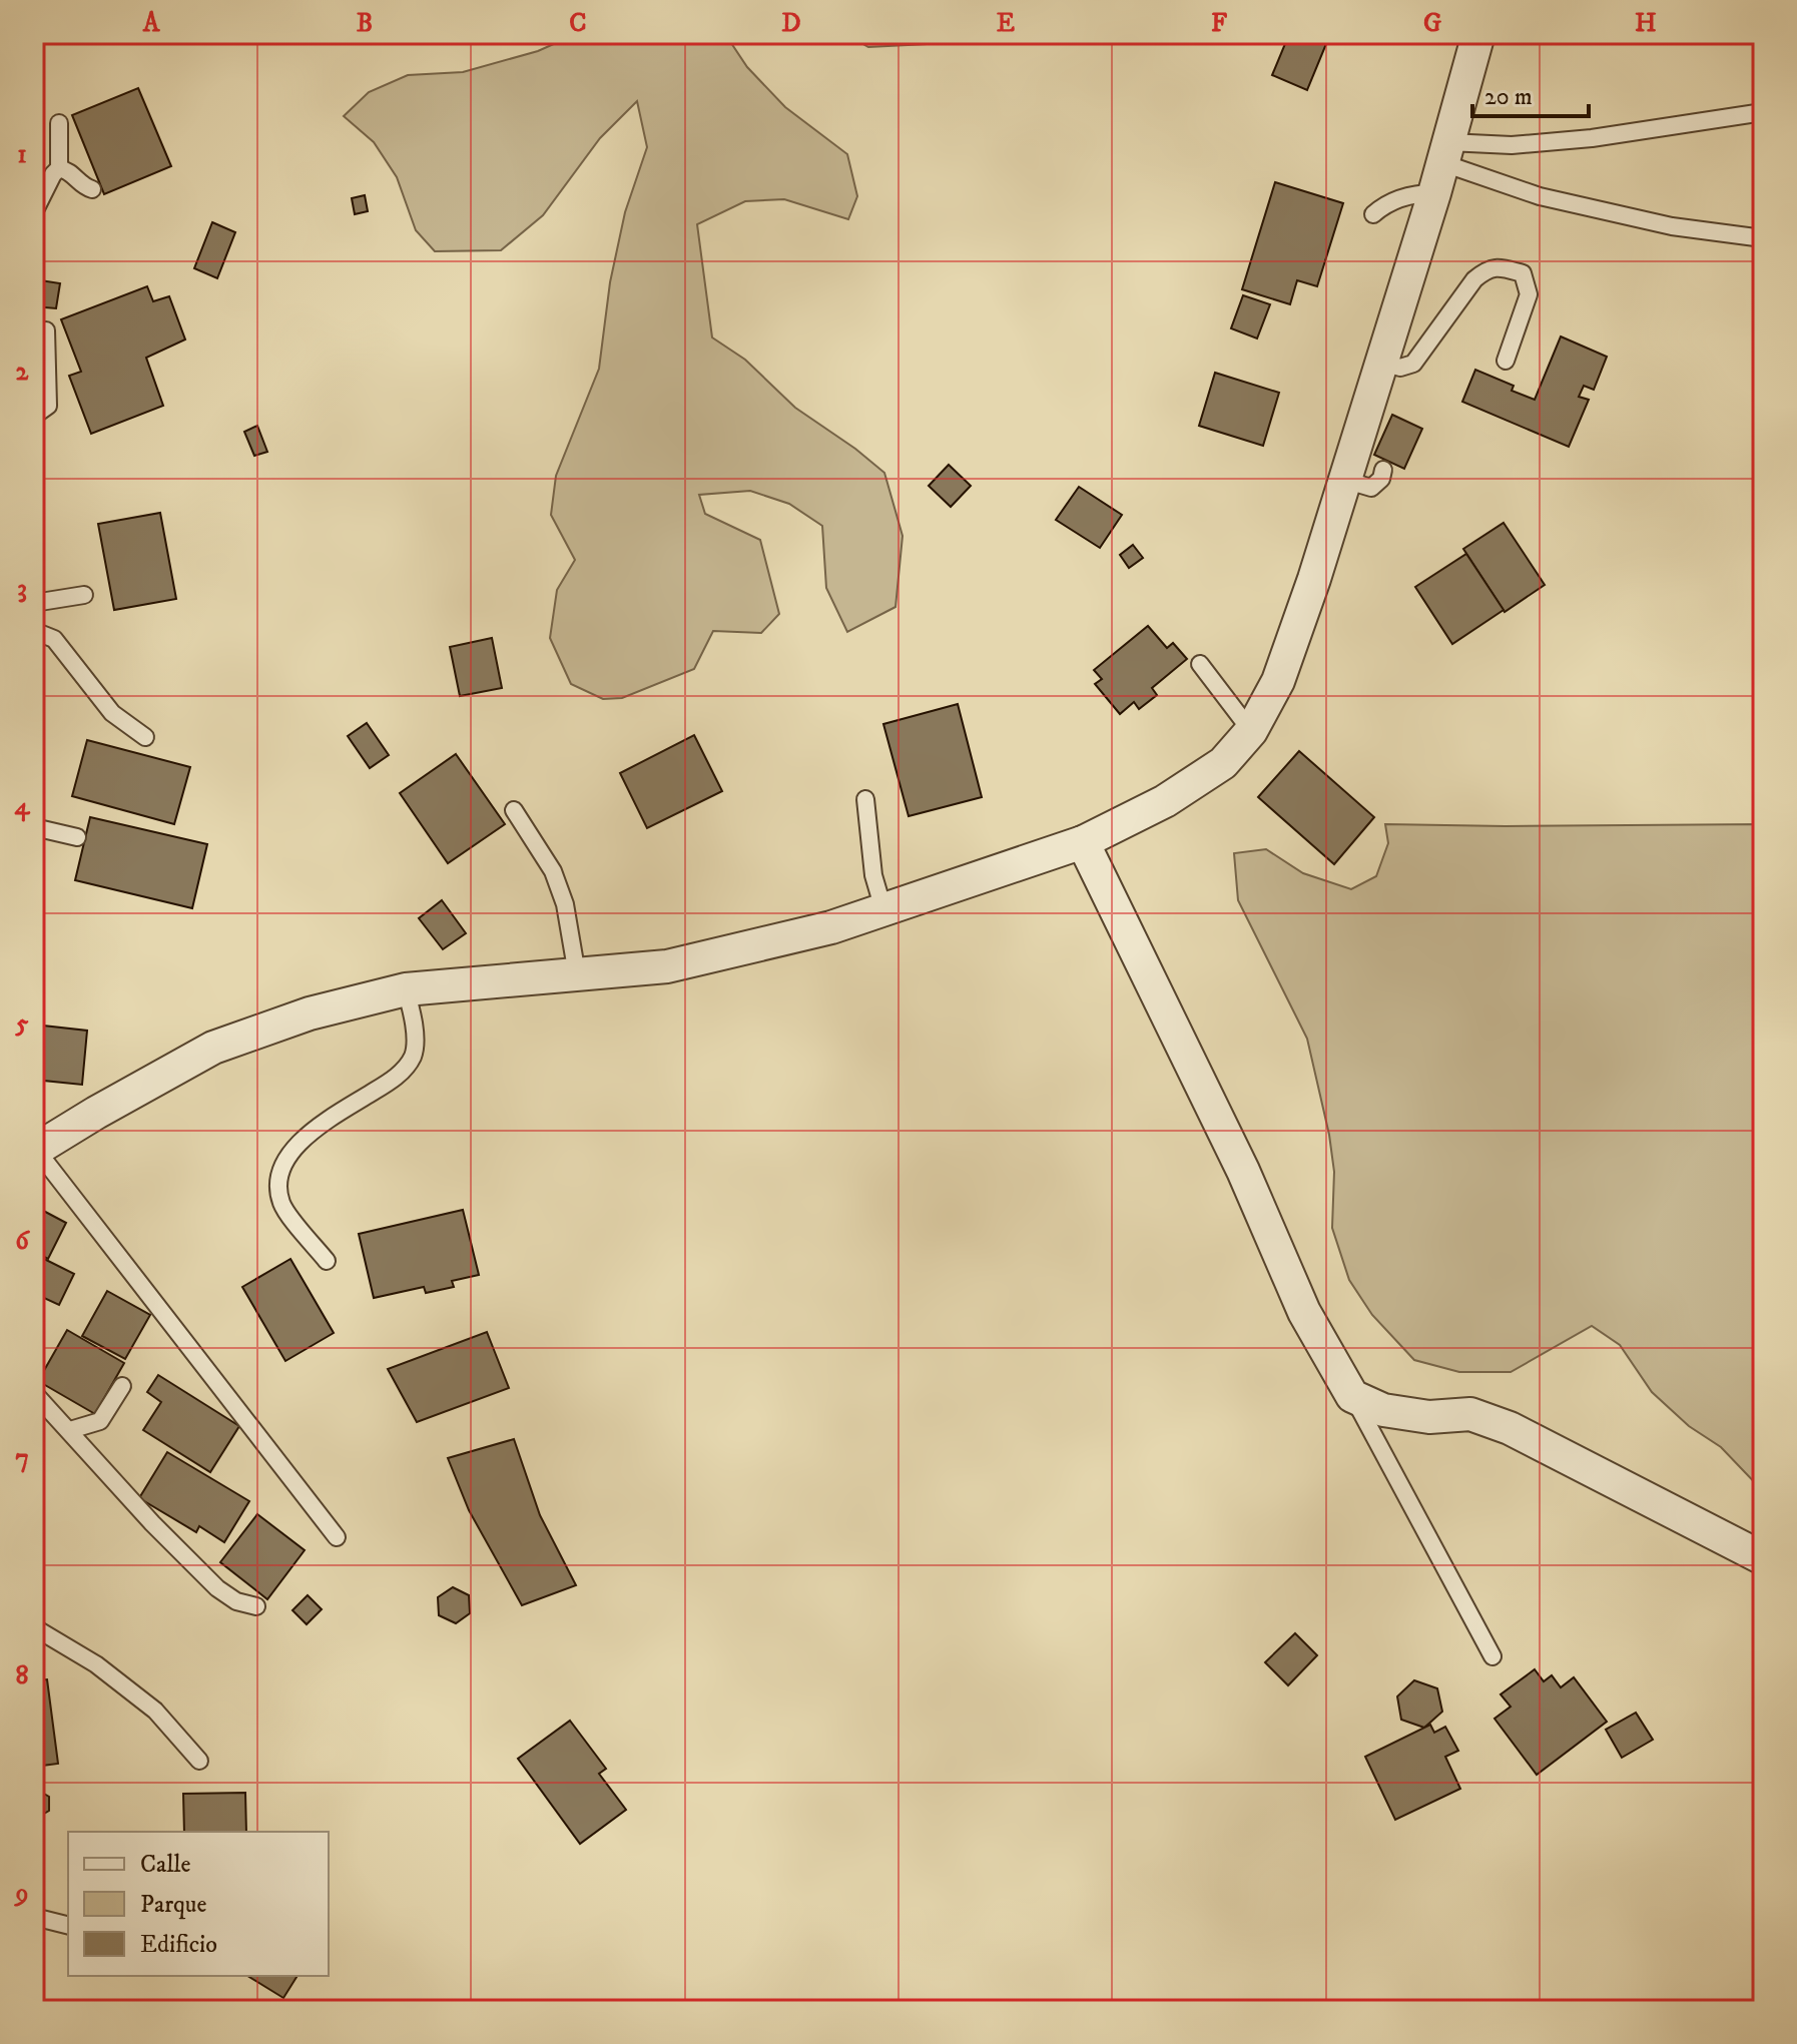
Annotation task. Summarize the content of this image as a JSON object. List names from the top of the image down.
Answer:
{
  "legend": ["Calle", "Parque", "Edificio"],
  "scale_bar": "20 m",
  "grid": {
    "columns": [
      "A",
      "B",
      "C",
      "D",
      "E",
      "F",
      "G",
      "H"
    ],
    "rows": [
      "1",
      "2",
      "3",
      "4",
      "5",
      "6",
      "7",
      "8",
      "9"
    ]
  }
}
